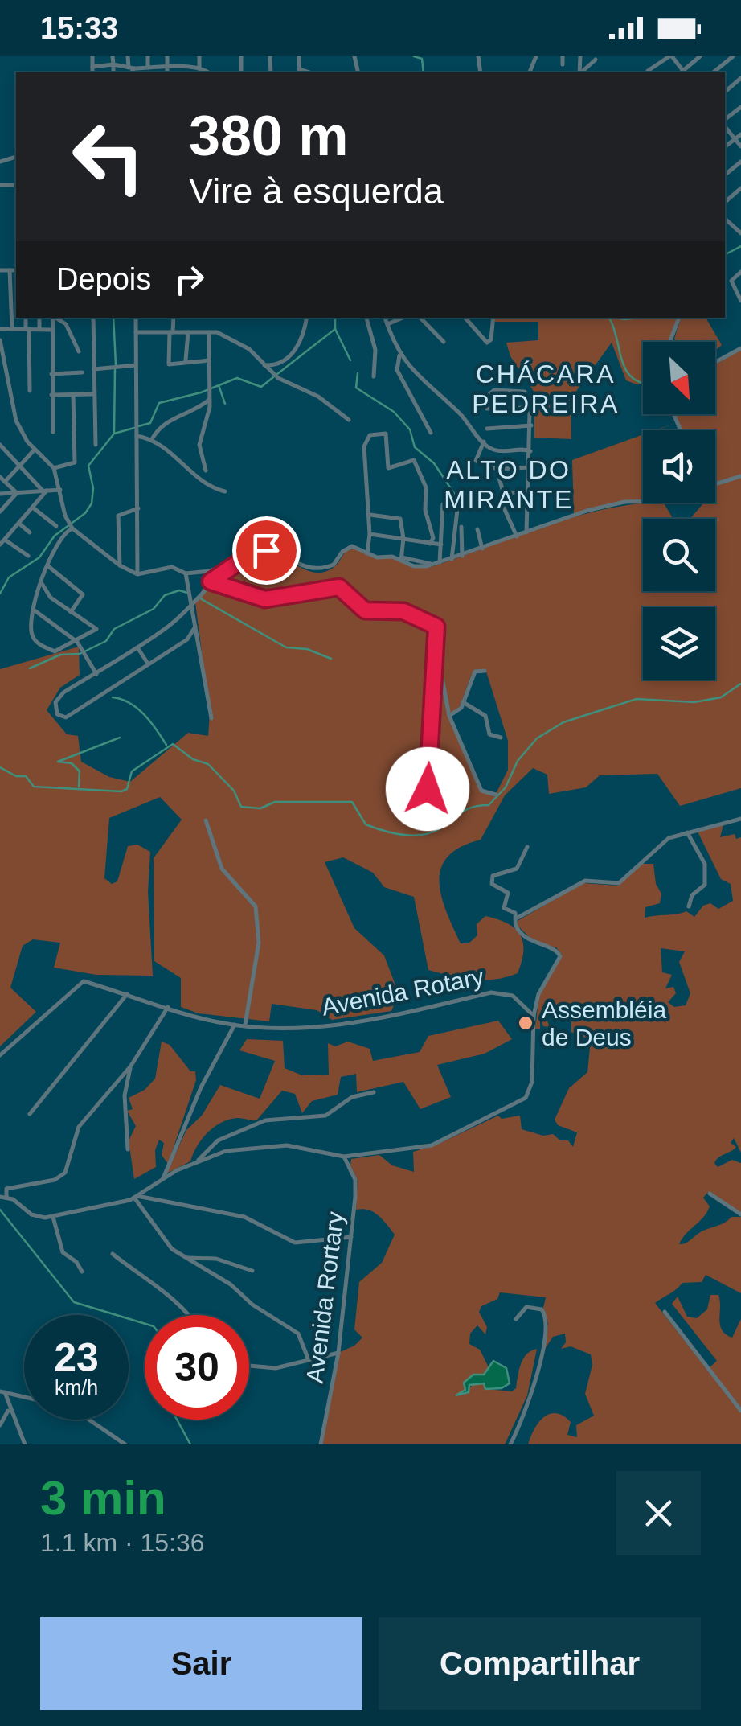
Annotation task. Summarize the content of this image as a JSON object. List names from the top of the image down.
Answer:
{
  "streets": {
    "street": ["Avenida Rotary", "Avenida Rortary"]
  },
  "districts": ["CHÁCARA PEDREIRA", "ALTO DO MIRANTE"],
  "places": ["Assembléia de Deus"],
  "north": "bottom right",
  "page": {
    "status": "15:33",
    "turn": ["380 m", "Vire à esquerda"],
    "then": "Depois",
    "speed": "23 km/h",
    "limit": "30",
    "heading": ["3 min", "1.1 km · 15:36"],
    "buttons": ["Sair", "Compartilhar"]
  }
}
